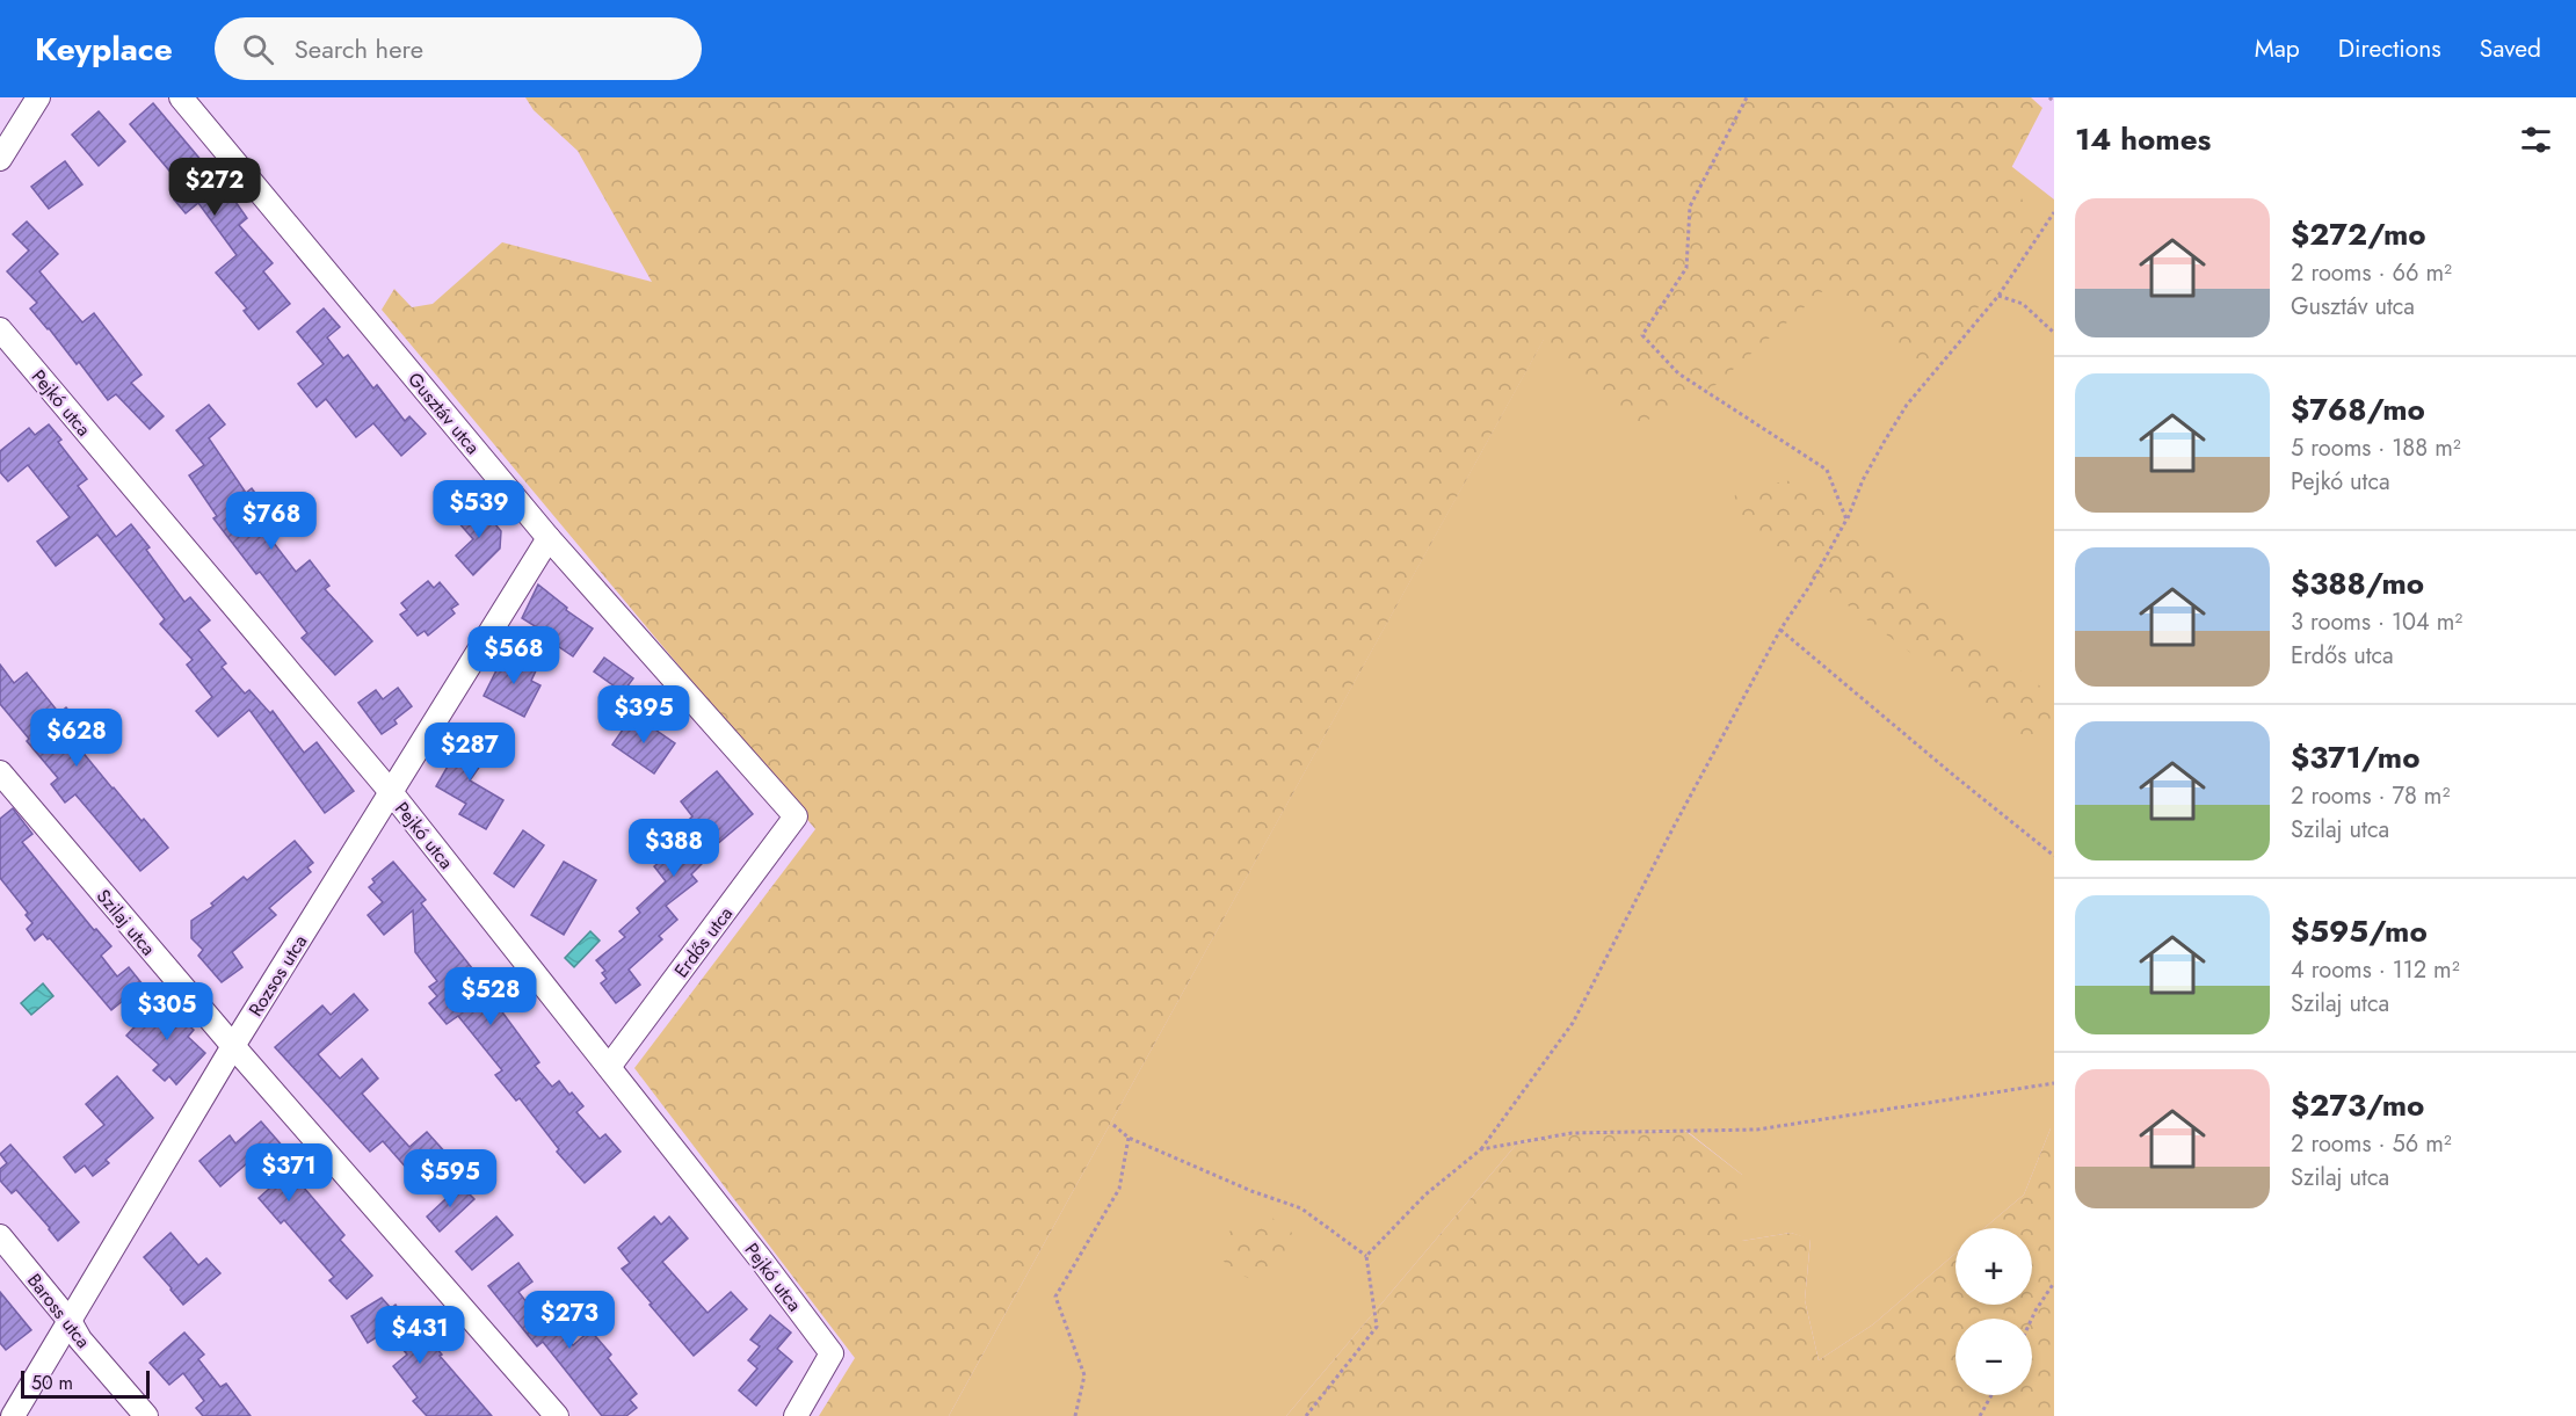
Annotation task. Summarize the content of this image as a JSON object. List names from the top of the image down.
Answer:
{
  "streets": {
    "street": [
      "Pejkó utca",
      "Gusztáv utca",
      "Szilaj utca",
      "Erdős utca",
      "Rozsos utca",
      "Baross utca"
    ]
  },
  "crossings": [
    ["Pejkó utca", "Erdős utca"],
    ["Pejkó utca", "Rozsos utca"],
    ["Gusztáv utca", "Erdős utca"],
    ["Gusztáv utca", "Rozsos utca"],
    ["Szilaj utca", "Rozsos utca"],
    ["Rozsos utca", "Baross utca"]
  ],
  "scale_bar": "50 m",
  "page": {
    "header": "Keyplace",
    "search": "Search here",
    "nav": ["Map", "Directions", "Saved"],
    "heading": "14 homes",
    "price": [
      "$272",
      "$539",
      "$768",
      "$568",
      "$395",
      "$628",
      "$287",
      "$388",
      "$528",
      "$305",
      "$371",
      "$595",
      "$273",
      "$431"
    ],
    "list": [
      {
        "name": "$272/mo",
        "note": "2 rooms · 66 m² · Gusztáv utca"
      },
      {
        "name": "$768/mo",
        "note": "5 rooms · 188 m² · Pejkó utca"
      },
      {
        "name": "$388/mo",
        "note": "3 rooms · 104 m² · Erdős utca"
      },
      {
        "name": "$371/mo",
        "note": "2 rooms · 78 m² · Szilaj utca"
      },
      {
        "name": "$595/mo",
        "note": "4 rooms · 112 m² · Szilaj utca"
      },
      {
        "name": "$273/mo",
        "note": "2 rooms · 56 m² · Szilaj utca"
      }
    ],
    "map_buttons": ["+", "−"],
    "scale": "50 m"
  }
}
